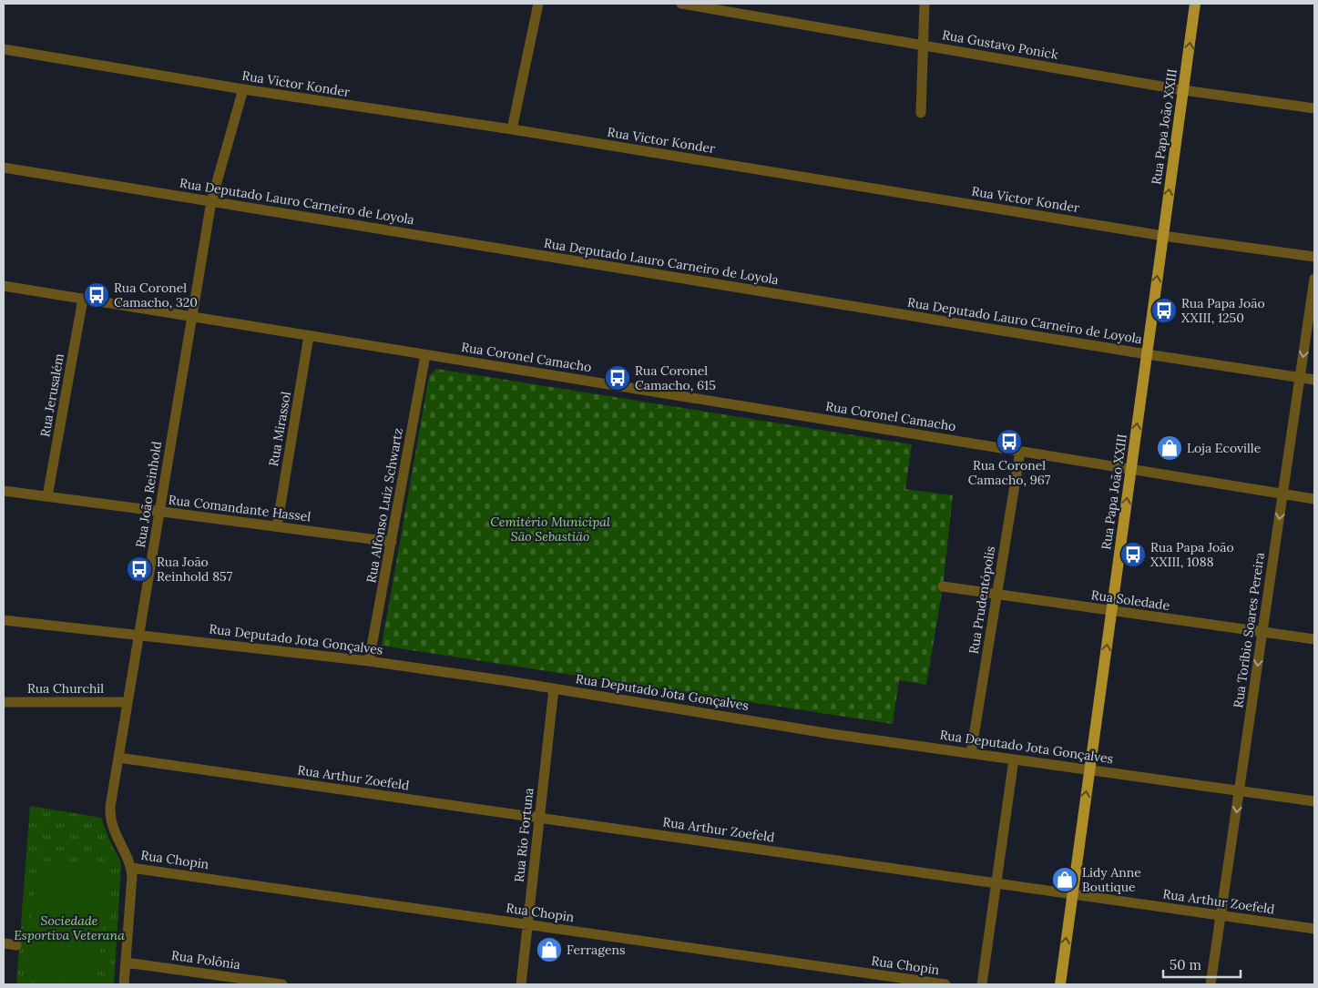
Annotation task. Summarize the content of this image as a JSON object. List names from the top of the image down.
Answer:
{
  "streets": {
    "main road": ["Rua Papa João XXIII"],
    "street": [
      "Rua Gustavo Ponick",
      "Rua Victor Konder",
      "Rua Deputado Lauro Carneiro de Loyola",
      "Rua Coronel Camacho",
      "Rua Jerusalém",
      "Rua Mirassol",
      "Rua João Reinhold",
      "Rua Alfonso Luiz Schwartz",
      "Rua Comandante Hassel",
      "Rua Prudentópolis",
      "Rua Soledade",
      "Rua Toríbio Soares Pereira",
      "Rua Deputado Jota Gonçalves",
      "Rua Churchil",
      "Rua Arthur Zoefeld",
      "Rua Rio Fortuna",
      "Rua Chopin",
      "Rua Polônia"
    ]
  },
  "crossings": [
    ["Rua Gustavo Ponick", "Rua Papa João XXIII"],
    ["Rua Victor Konder", "Rua Papa João XXIII"],
    ["Rua Victor Konder", "Rua João Reinhold"],
    ["Rua Papa João XXIII", "Rua Deputado Lauro Carneiro de Loyola"],
    ["Rua Papa João XXIII", "Rua Coronel Camacho"],
    ["Rua Papa João XXIII", "Rua Soledade"],
    ["Rua Papa João XXIII", "Rua Deputado Jota Gonçalves"],
    ["Rua Papa João XXIII", "Rua Arthur Zoefeld"],
    ["Rua Deputado Lauro Carneiro de Loyola", "Rua João Reinhold"],
    ["Rua Deputado Lauro Carneiro de Loyola", "Rua Toríbio Soares Pereira"],
    ["Rua Coronel Camacho", "Rua Jerusalém"],
    ["Rua Coronel Camacho", "Rua Mirassol"],
    ["Rua Coronel Camacho", "Rua João Reinhold"],
    ["Rua Coronel Camacho", "Rua Alfonso Luiz Schwartz"],
    ["Rua Coronel Camacho", "Rua Prudentópolis"],
    ["Rua Coronel Camacho", "Rua Toríbio Soares Pereira"],
    ["Rua Jerusalém", "Rua Comandante Hassel"],
    ["Rua Mirassol", "Rua Comandante Hassel"],
    ["Rua João Reinhold", "Rua Comandante Hassel"],
    ["Rua João Reinhold", "Rua Deputado Jota Gonçalves"],
    ["Rua João Reinhold", "Rua Churchil"],
    ["Rua João Reinhold", "Rua Arthur Zoefeld"],
    ["Rua João Reinhold", "Rua Chopin"],
    ["Rua João Reinhold", "Rua Polônia"],
    ["Rua Alfonso Luiz Schwartz", "Rua Comandante Hassel"],
    ["Rua Alfonso Luiz Schwartz", "Rua Deputado Jota Gonçalves"],
    ["Rua Prudentópolis", "Rua Soledade"],
    ["Rua Prudentópolis", "Rua Deputado Jota Gonçalves"],
    ["Rua Soledade", "Rua Toríbio Soares Pereira"],
    ["Rua Toríbio Soares Pereira", "Rua Deputado Jota Gonçalves"],
    ["Rua Toríbio Soares Pereira", "Rua Arthur Zoefeld"],
    ["Rua Deputado Jota Gonçalves", "Rua Rio Fortuna"],
    ["Rua Arthur Zoefeld", "Rua Rio Fortuna"],
    ["Rua Rio Fortuna", "Rua Chopin"]
  ],
  "one_way": ["Rua Papa João XXIII", "Rua Toríbio Soares Pereira"],
  "parks": ["Cemitério Municipal São Sebastião", "Sociedade Esportiva Veterana"],
  "places": {
    "bus stop": [
      "Rua Coronel Camacho, 320",
      "Rua Papa João XXIII, 1250",
      "Rua Coronel Camacho, 615",
      "Rua Coronel Camacho, 967",
      "Rua Papa João XXIII, 1088",
      "Rua João Reinhold 857"
    ],
    "shop": ["Loja Ecoville", "Lidy Anne Boutique", "Ferragens"]
  },
  "scale_bar": "50 m"
}
